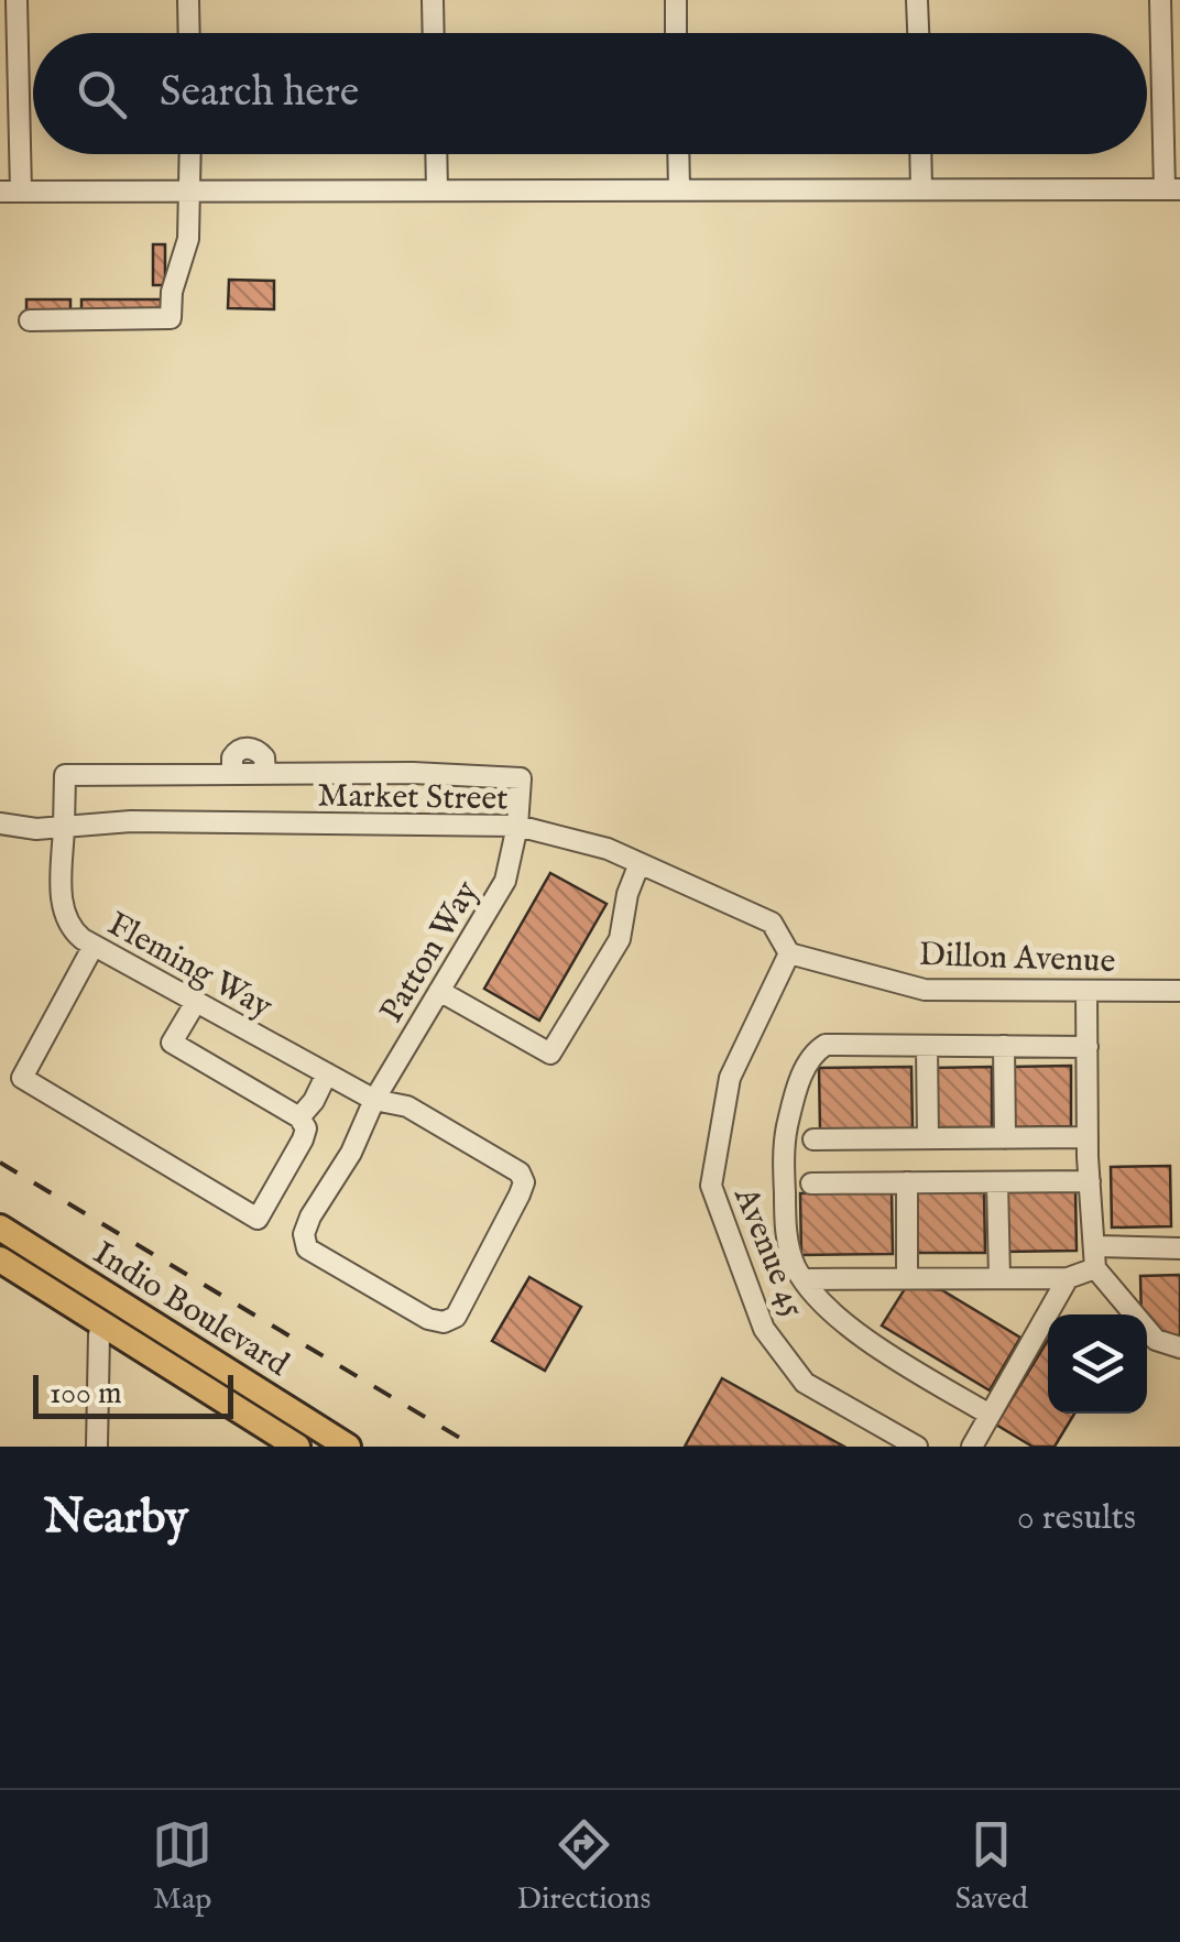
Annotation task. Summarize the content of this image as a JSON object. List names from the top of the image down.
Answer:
{
  "streets": {
    "main road": ["Indio Boulevard"],
    "street": [
      "Market Street",
      "Patton Way",
      "Dillon Avenue",
      "Fleming Way",
      "Avenue 45"
    ]
  },
  "crossings": [
    ["Market Street", "Patton Way"],
    ["Market Street", "Dillon Avenue"],
    ["Market Street", "Fleming Way"],
    ["Market Street", "Avenue 45"],
    ["Patton Way", "Fleming Way"],
    ["Dillon Avenue", "Avenue 45"]
  ],
  "scale_bar": "100 m",
  "page": {
    "search": "Search here",
    "scale": "100 m",
    "heading": ["Nearby", "0 results"],
    "nav": ["Map", "Directions", "Saved"]
  }
}
